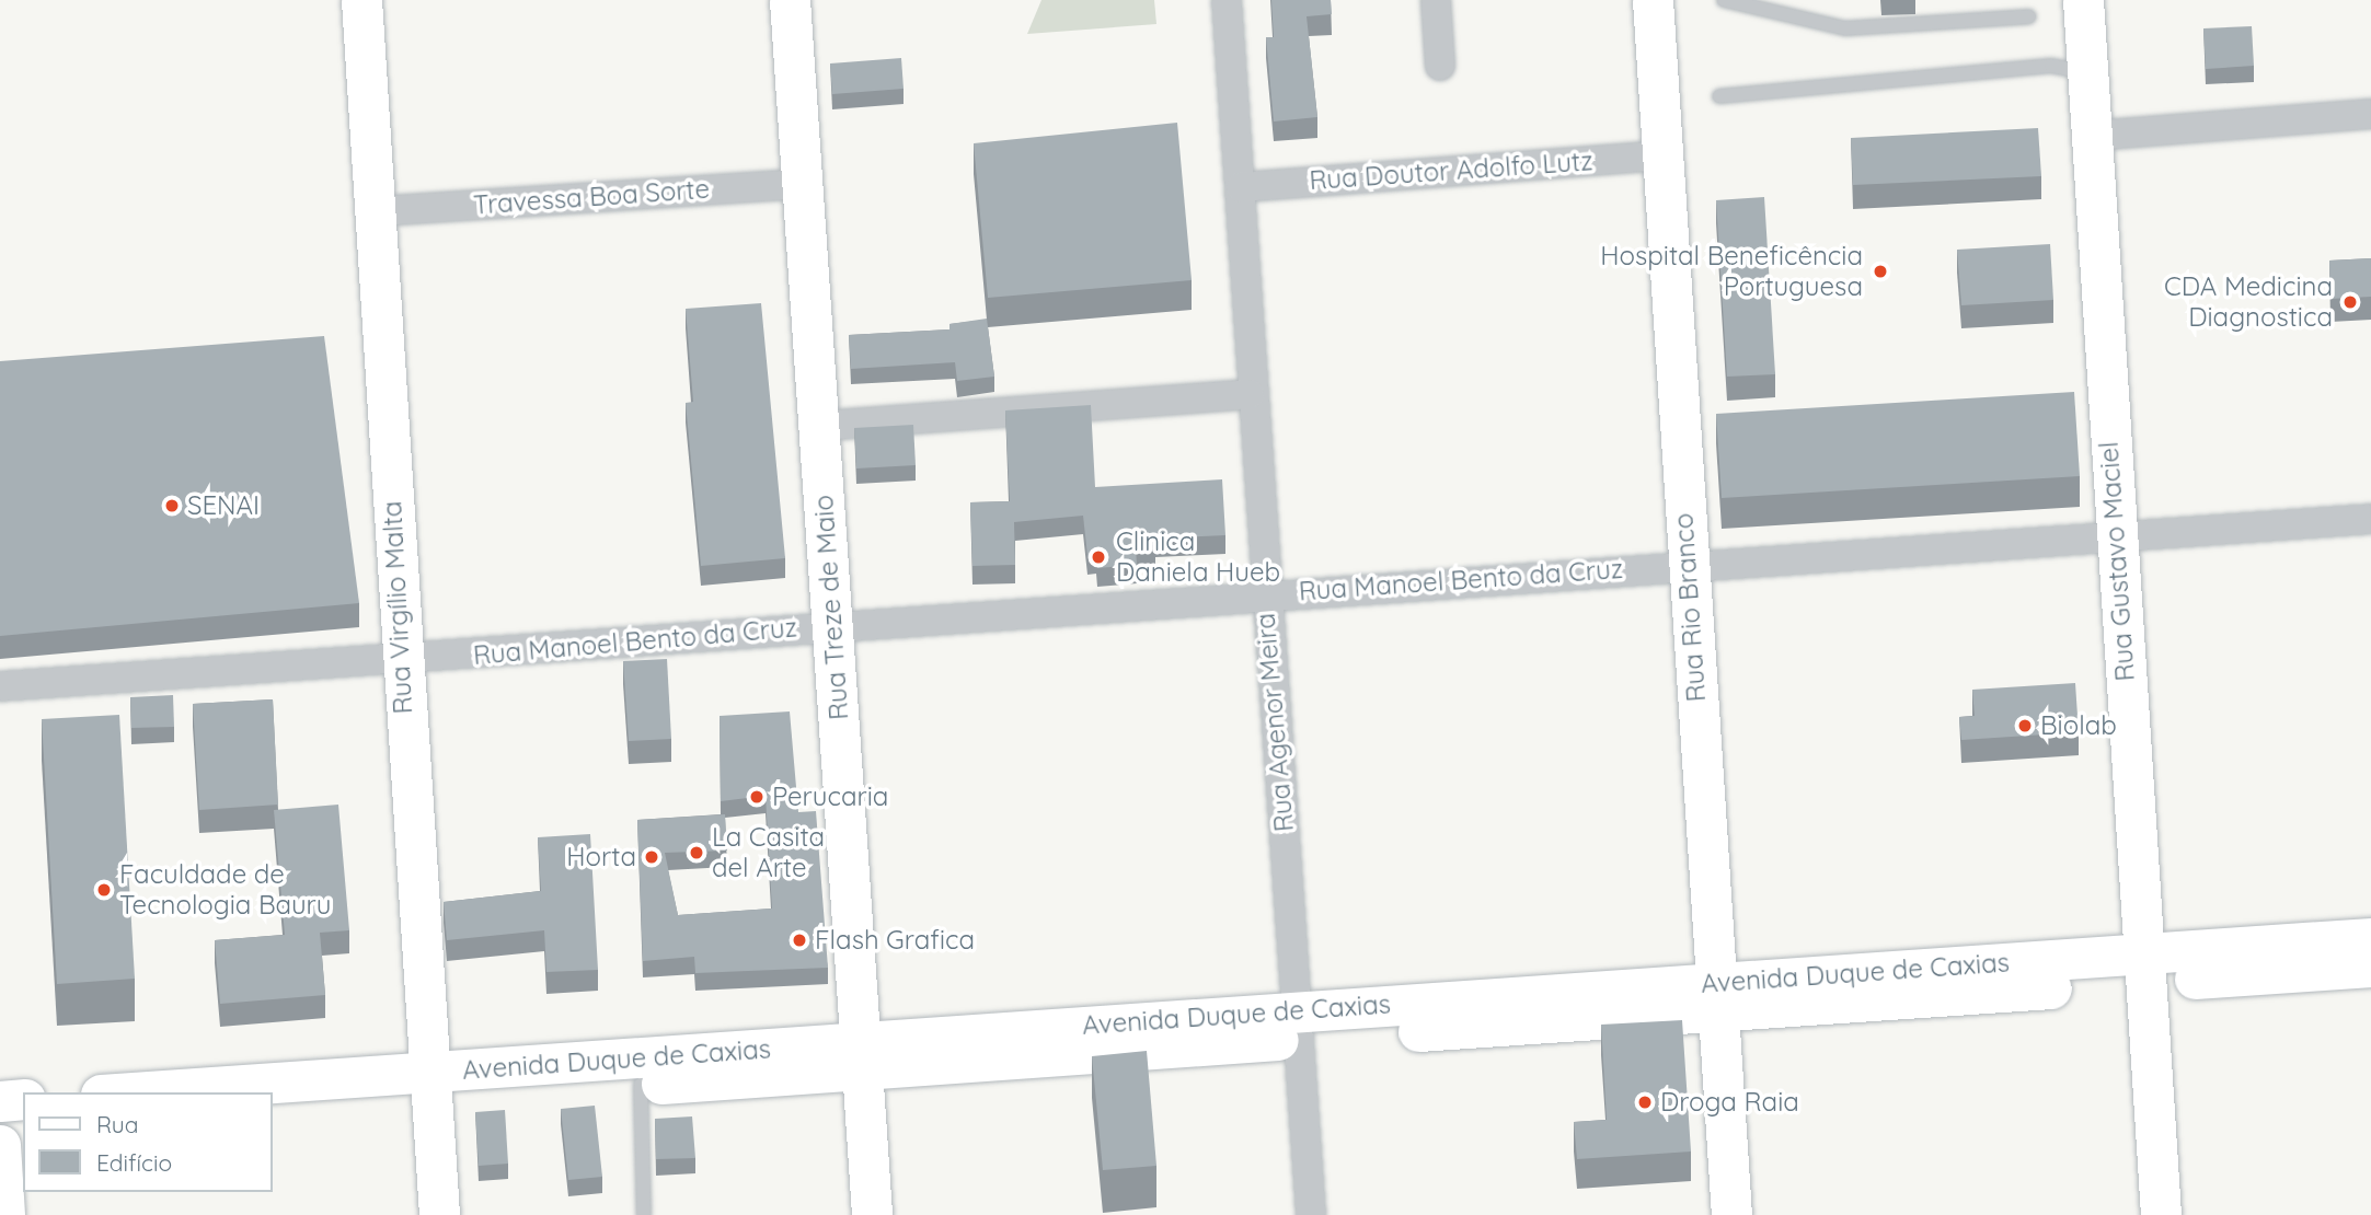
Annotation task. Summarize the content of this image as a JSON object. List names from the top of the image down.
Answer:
{
  "streets": {
    "street": [
      "Rua Doutor Adolfo Lutz",
      "Travessa Boa Sorte",
      "Rua Gustavo Maciel",
      "Rua Manoel Bento da Cruz",
      "Rua Virgílio Malta",
      "Rua Treze de Maio",
      "Rua Rio Branco",
      "Rua Agenor Meira",
      "Avenida Duque de Caxias"
    ]
  },
  "crossings": [
    ["Rua Doutor Adolfo Lutz", "Rua Rio Branco"],
    ["Rua Doutor Adolfo Lutz", "Rua Agenor Meira"],
    ["Travessa Boa Sorte", "Rua Virgílio Malta"],
    ["Travessa Boa Sorte", "Rua Treze de Maio"],
    ["Rua Gustavo Maciel", "Rua Manoel Bento da Cruz"],
    ["Rua Gustavo Maciel", "Avenida Duque de Caxias"],
    ["Rua Manoel Bento da Cruz", "Rua Virgílio Malta"],
    ["Rua Manoel Bento da Cruz", "Rua Treze de Maio"],
    ["Rua Manoel Bento da Cruz", "Rua Rio Branco"],
    ["Rua Manoel Bento da Cruz", "Rua Agenor Meira"],
    ["Rua Virgílio Malta", "Avenida Duque de Caxias"],
    ["Rua Treze de Maio", "Avenida Duque de Caxias"],
    ["Rua Rio Branco", "Avenida Duque de Caxias"],
    ["Rua Agenor Meira", "Avenida Duque de Caxias"]
  ],
  "places": [
    "Hospital Beneficência Portuguesa",
    "CDA Medicina Diagnostica",
    "SENAI",
    "Clinica Daniela Hueb",
    "Biolab",
    "Perucaria",
    "La Casita del Arte",
    "Horta",
    "Faculdade de Tecnologia Bauru",
    "Flash Grafica",
    "Droga Raia"
  ],
  "legend": ["Rua", "Edifício"]
}
